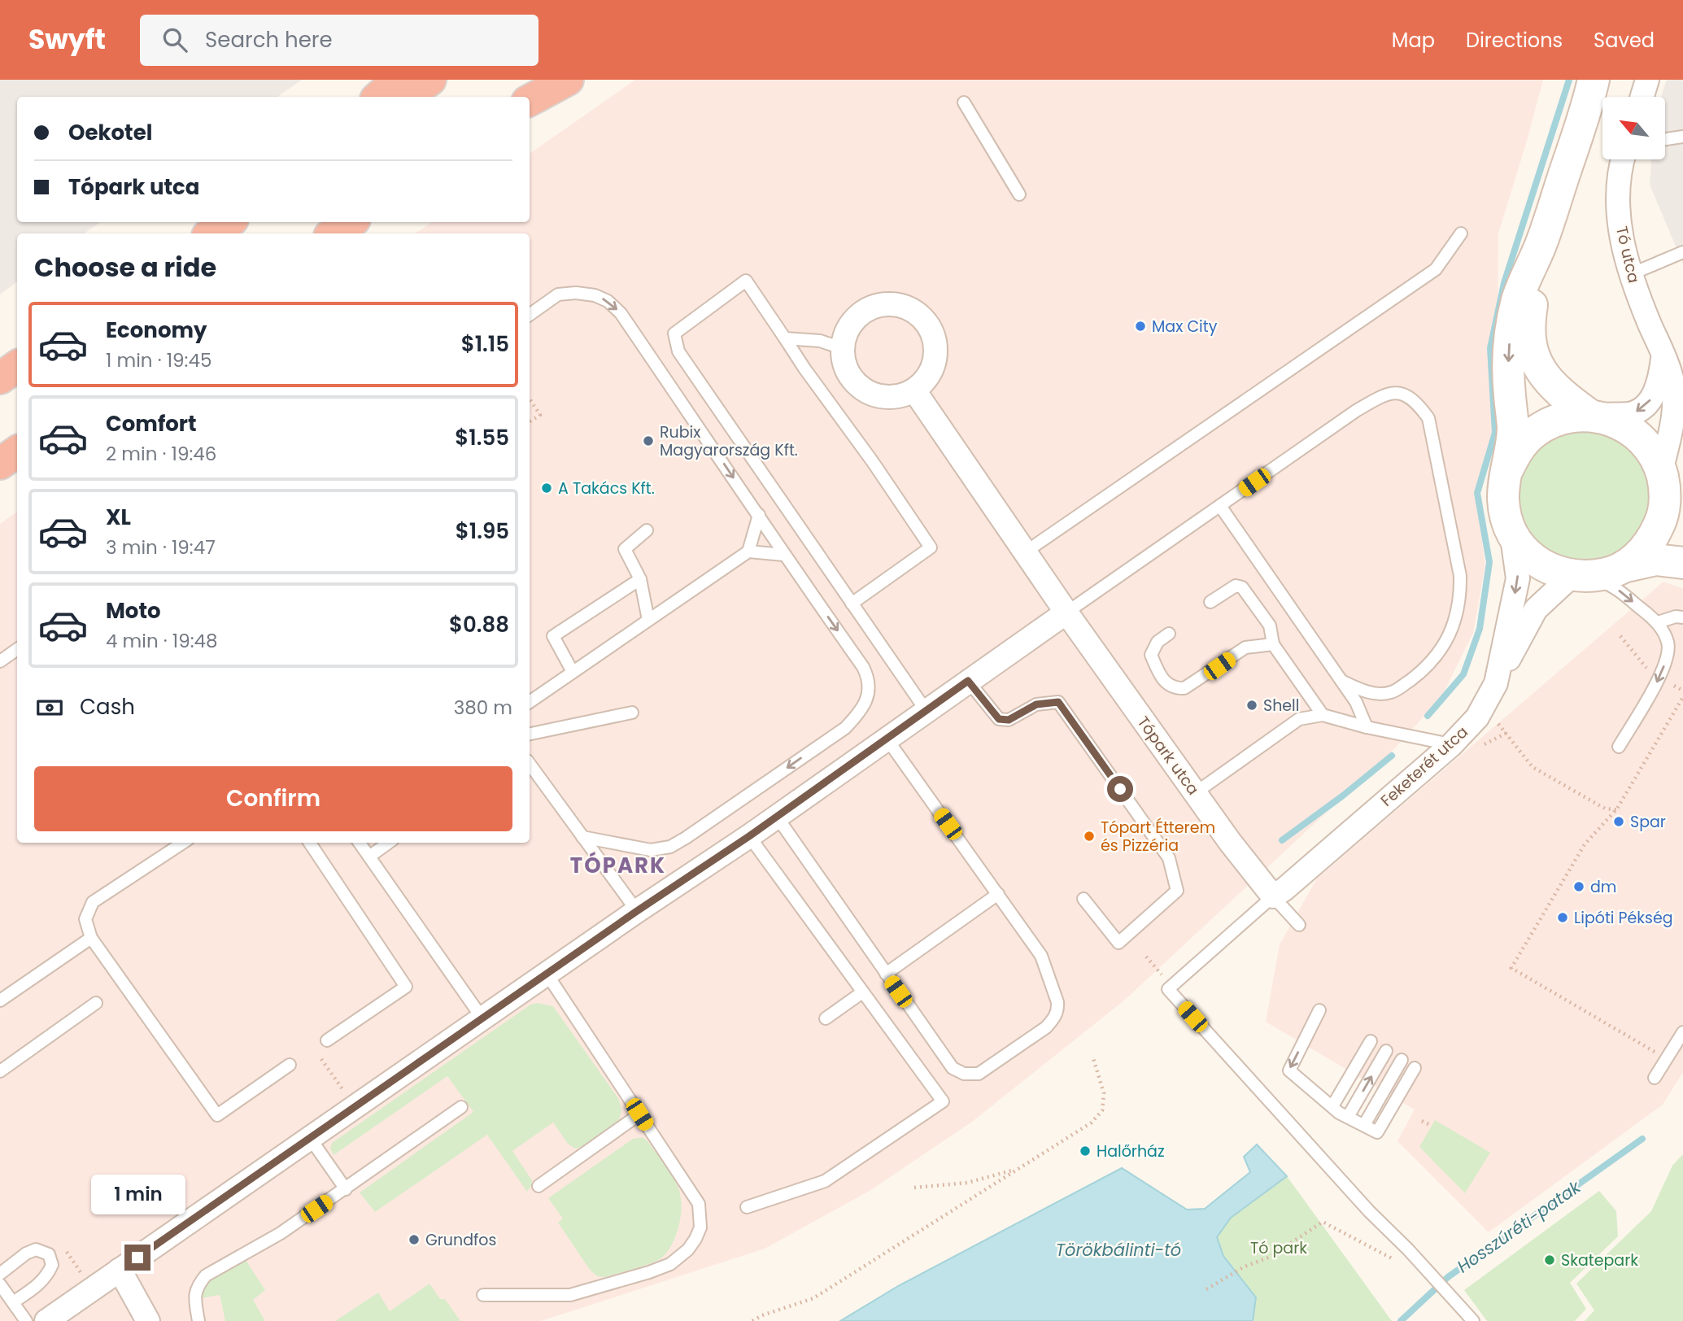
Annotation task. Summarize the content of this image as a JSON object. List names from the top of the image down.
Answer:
{
  "streets": {
    "street": ["Tó utca", "Tópark utca", "Feketerét utca"]
  },
  "crossings": [
    ["Tó utca", "Feketerét utca"],
    ["Tópark utca", "Feketerét utca"]
  ],
  "districts": ["TÓPARK"],
  "water": ["Hosszúréti-patak", "Törökbálinti-tó"],
  "parks": ["Tó park"],
  "places": [
    "Max City",
    "Rubix Magyarország Kft.",
    "A Takács Kft.",
    "Shell",
    "Spar",
    "Tópart Étterem és Pizzéria",
    "dm",
    "Lipóti Pékség",
    "Halőrház",
    "Grundfos",
    "Skatepark"
  ],
  "north": "top left",
  "page": {
    "header": "Swyft",
    "search": "Search here",
    "nav": ["Map", "Directions", "Saved"],
    "banner": ["Oekotel", "Tópark utca"],
    "heading": "Choose a ride",
    "list": [
      {
        "name": "Economy",
        "note": "1 min · 19:45",
        "value": "$1.15"
      },
      {
        "name": "Comfort",
        "note": "2 min · 19:46",
        "value": "$1.55"
      },
      {
        "name": "XL",
        "note": "3 min · 19:47",
        "value": "$1.95"
      },
      {
        "name": "Moto",
        "note": "4 min · 19:48",
        "value": "$0.88"
      }
    ],
    "pay": ["Cash", "380 m"],
    "buttons": "Confirm",
    "bubble": "1 min"
  }
}
